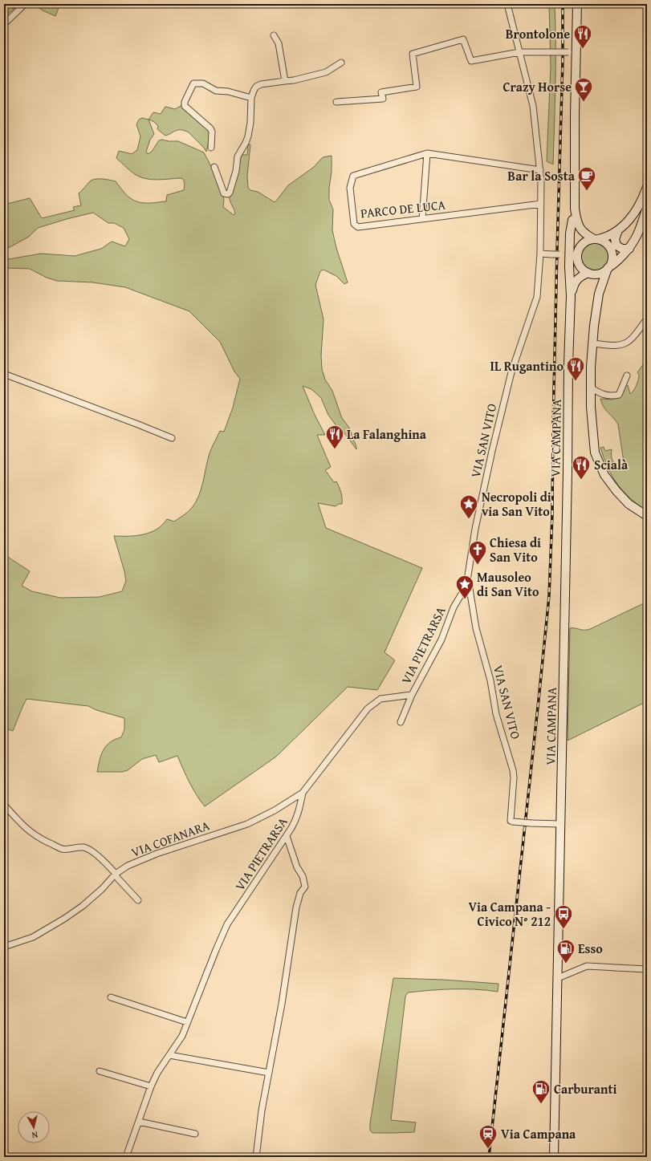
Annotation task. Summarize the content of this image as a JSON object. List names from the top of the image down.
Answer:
{
  "streets": {
    "street": [
      "PARCO DE LUCA",
      "VIA CAMPANA",
      "VIA SAN VITO",
      "VIA PIETRARSA",
      "VIA COFANARA"
    ]
  },
  "crossings": [
    ["PARCO DE LUCA", "VIA SAN VITO"],
    ["VIA CAMPANA", "VIA SAN VITO"],
    ["VIA SAN VITO", "VIA PIETRARSA"],
    ["VIA PIETRARSA", "VIA COFANARA"]
  ],
  "places": {
    "restaurant": [
      "Brontolone",
      "IL Rugantino",
      "La Falanghina",
      "Scialà"
    ],
    "bar": ["Crazy Horse"],
    "cafe": ["Bar la Sosta"],
    "place": ["Necropoli di via San Vito", "Mausoleo di San Vito"],
    "church": ["Chiesa di San Vito"],
    "bus stop": ["Via Campana - Civico N° 212"],
    "fuel station": ["Esso", "Carburanti"],
    "station": ["Via Campana"]
  },
  "north": "bottom"
}
